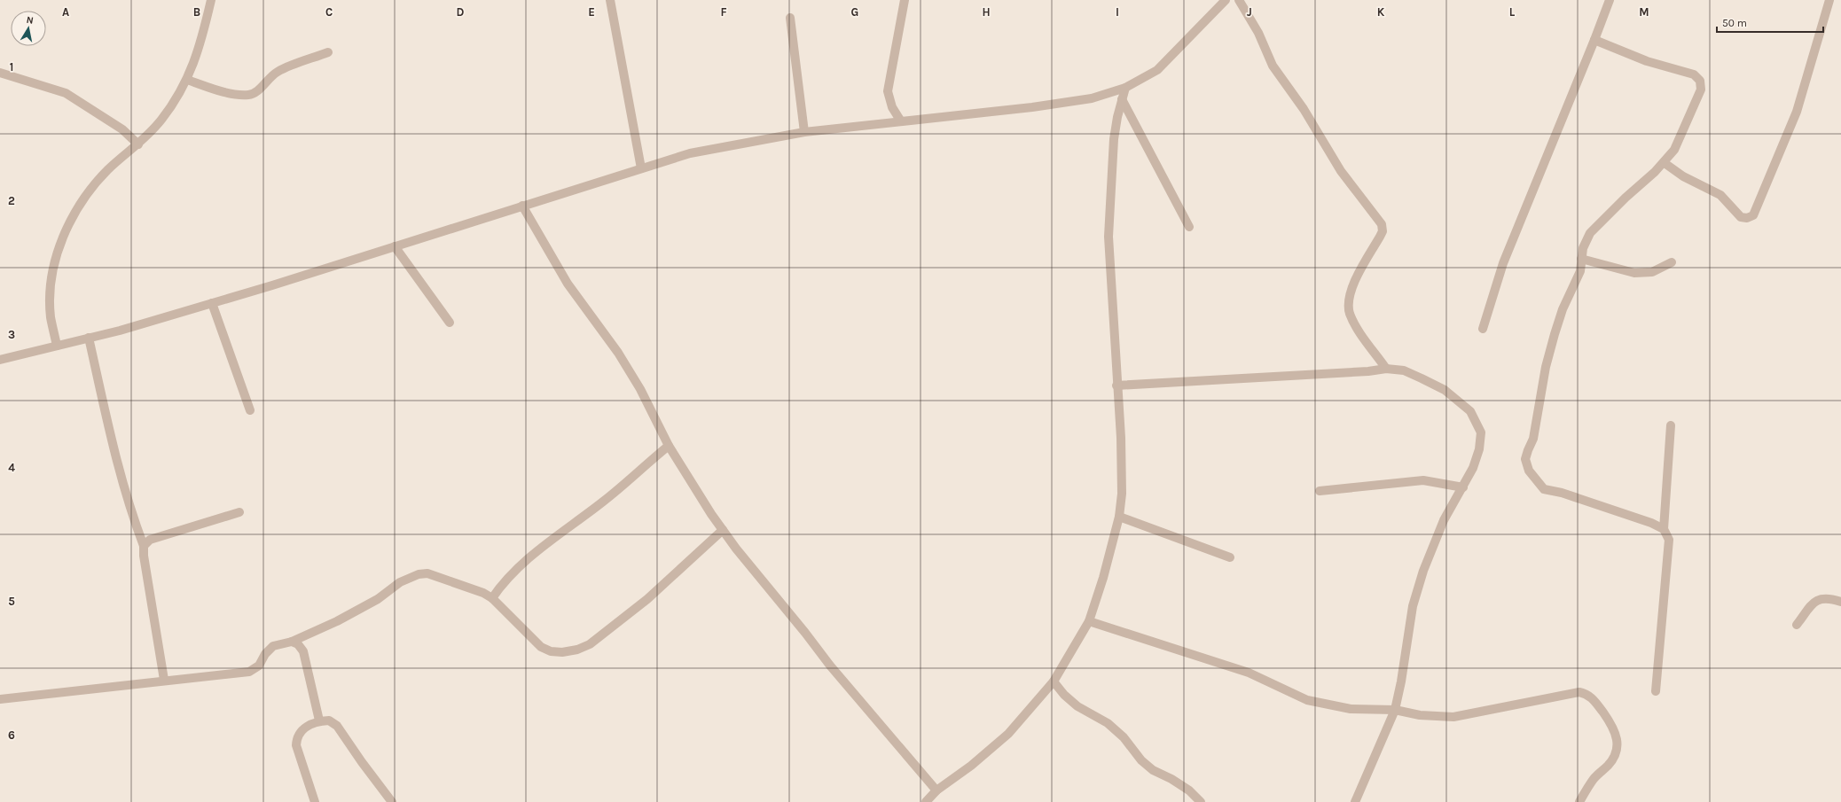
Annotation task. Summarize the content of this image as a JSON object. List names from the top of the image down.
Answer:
{
  "scale_bar": "50 m",
  "north": "top",
  "grid": {
    "columns": [
      "A",
      "B",
      "C",
      "D",
      "E",
      "F",
      "G",
      "H",
      "I",
      "J",
      "K",
      "L",
      "M"
    ],
    "rows": [
      "1",
      "2",
      "3",
      "4",
      "5",
      "6"
    ]
  }
}
